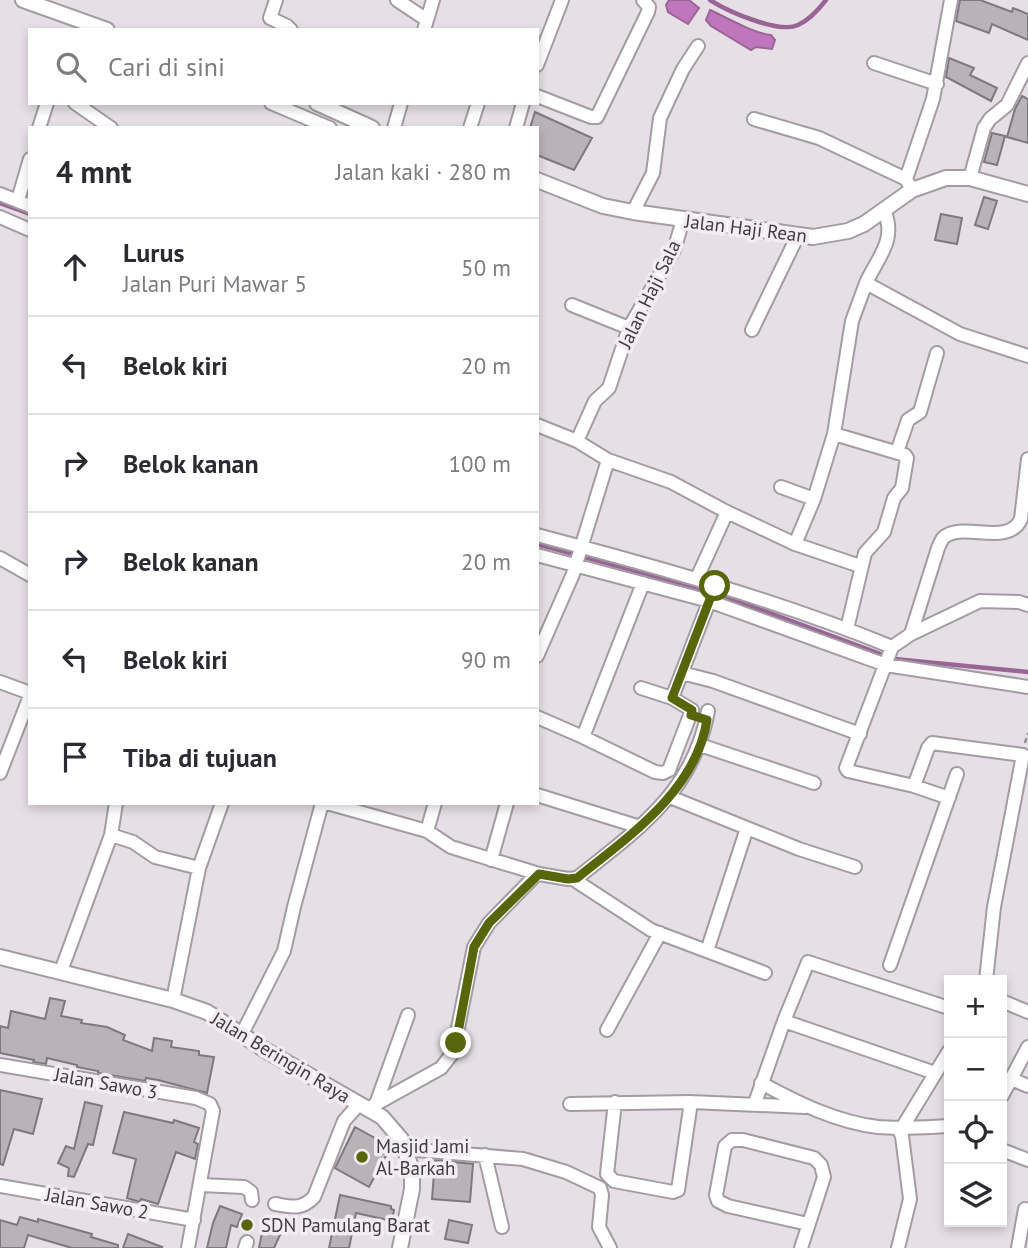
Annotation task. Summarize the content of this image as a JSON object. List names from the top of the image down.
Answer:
{
  "streets": {
    "street": [
      "Jalan Haji Rean",
      "Jalan Haji Sala",
      "Jalan Beringin Raya",
      "Jalan Sawo 3",
      "Jalan Sawo 2"
    ]
  },
  "crossings": [
    ["Jalan Haji Rean", "Jalan Haji Sala"]
  ],
  "places": ["Masjid Jami Al-Barkah", "SDN Pamulang Barat"],
  "page": {
    "search": "Cari di sini",
    "heading": ["4 mnt", "Jalan kaki · 280 m"],
    "list": [
      ["Lurus", "Jalan Puri Mawar 5", "50 m"],
      ["Belok kiri", "20 m"],
      ["Belok kanan", "100 m"],
      ["Belok kanan", "20 m"],
      ["Belok kiri", "90 m"],
      "Tiba di tujuan"
    ],
    "map_buttons": ["+", "−"]
  }
}
